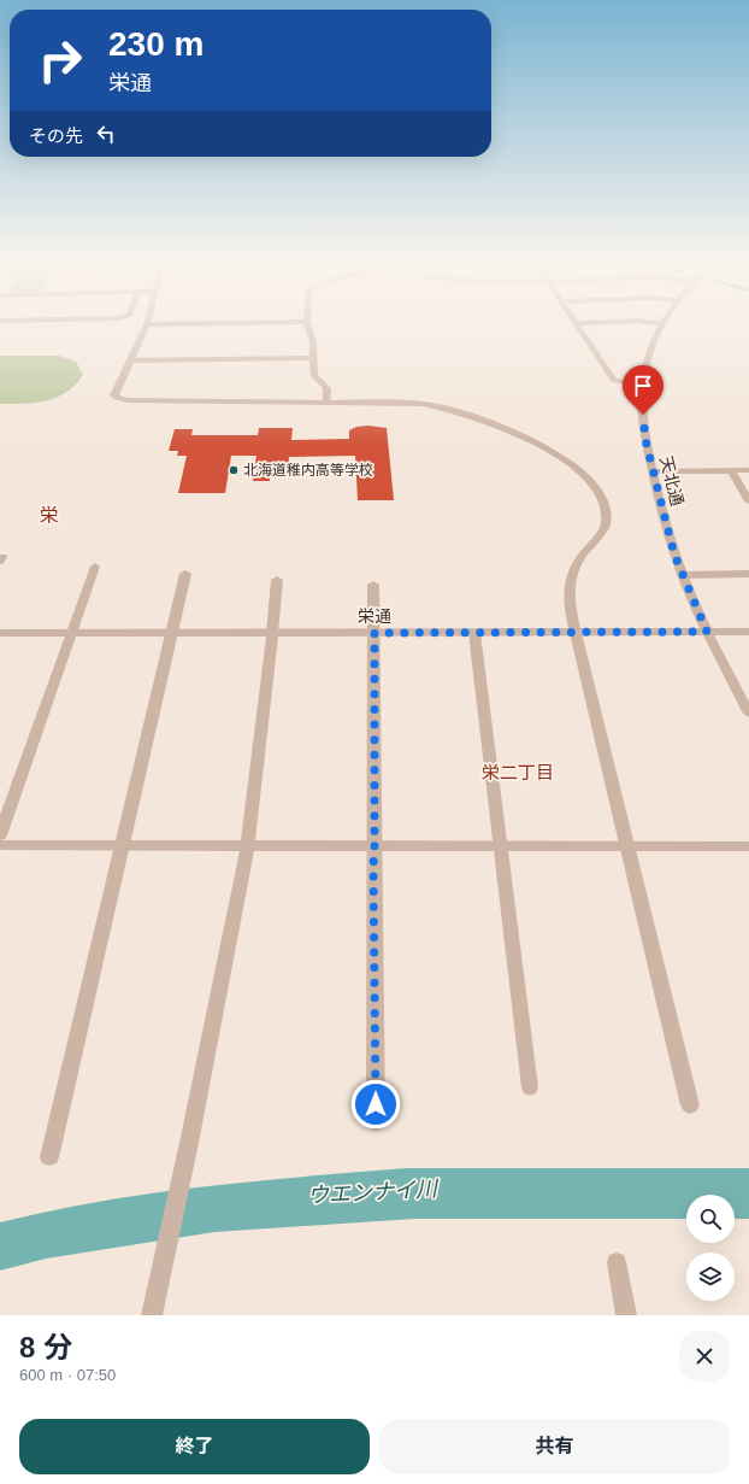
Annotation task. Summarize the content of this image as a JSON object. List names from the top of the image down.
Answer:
{
  "streets": {
    "street": ["天北通", "栄通"]
  },
  "crossings": [
    ["天北通", "栄通"]
  ],
  "districts": ["栄", "栄二丁目"],
  "water": ["ウエンナイ川"],
  "places": ["北海道稚内高等学校"],
  "page": {
    "turn": ["230 m", "栄通"],
    "then": "その先",
    "heading": ["8 分", "600 m · 07:50"],
    "buttons": ["終了", "共有"]
  }
}
